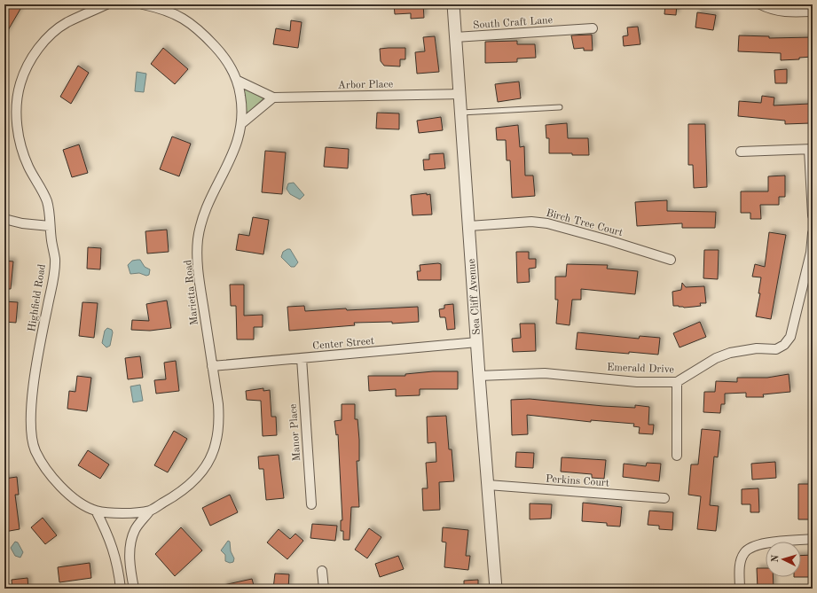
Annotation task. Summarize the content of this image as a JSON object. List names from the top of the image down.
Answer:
{
  "streets": {
    "street": [
      "South Craft Lane",
      "Arbor Place",
      "Birch Tree Court",
      "Marietta Road",
      "Sea Cliff Avenue",
      "Highfield Road",
      "Center Street",
      "Emerald Drive",
      "Manor Place",
      "Perkins Court"
    ]
  },
  "crossings": [
    ["South Craft Lane", "Sea Cliff Avenue"],
    ["Arbor Place", "Marietta Road"],
    ["Arbor Place", "Sea Cliff Avenue"],
    ["Birch Tree Court", "Sea Cliff Avenue"],
    ["Marietta Road", "Highfield Road"],
    ["Marietta Road", "Center Street"],
    ["Sea Cliff Avenue", "Center Street"],
    ["Sea Cliff Avenue", "Emerald Drive"],
    ["Sea Cliff Avenue", "Perkins Court"],
    ["Center Street", "Manor Place"]
  ],
  "north": "left"
}
